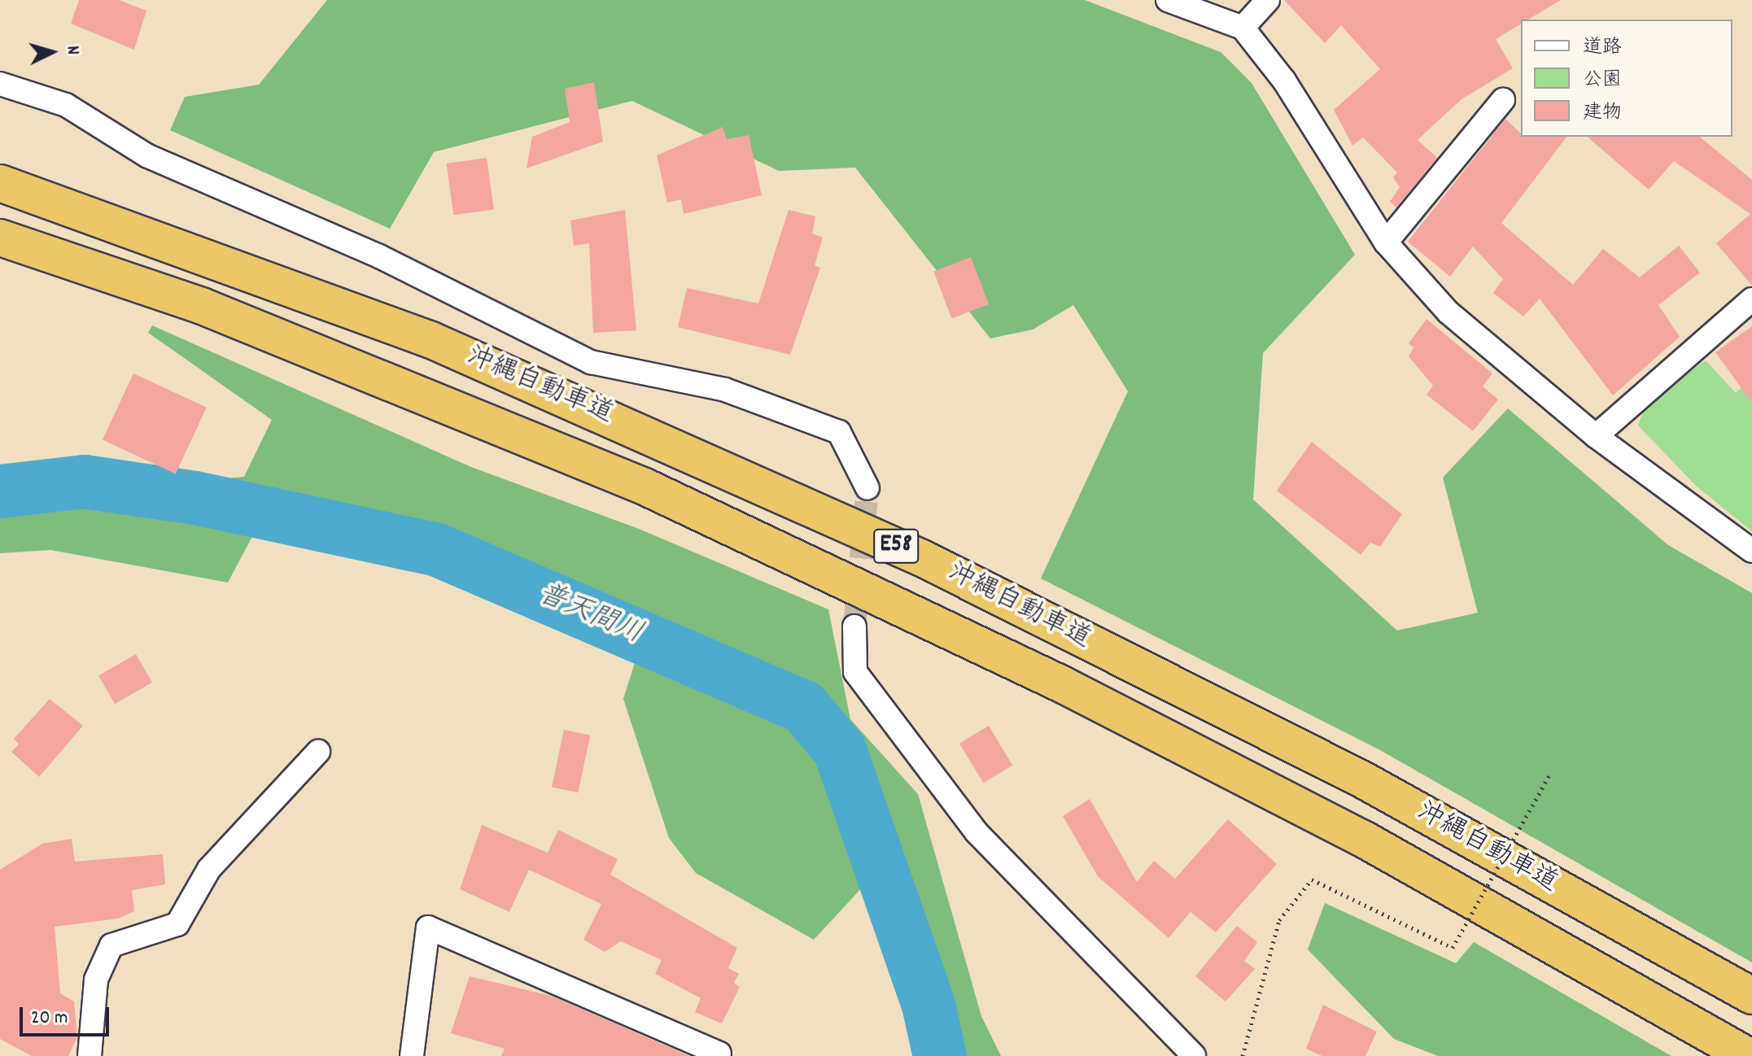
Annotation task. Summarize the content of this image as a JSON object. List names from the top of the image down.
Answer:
{
  "streets": {
    "highway": ["沖縄自動車道", "E58"]
  },
  "water": ["普天間川"],
  "legend": ["道路", "公園", "建物"],
  "scale_bar": "20 m",
  "north": "right"
}
